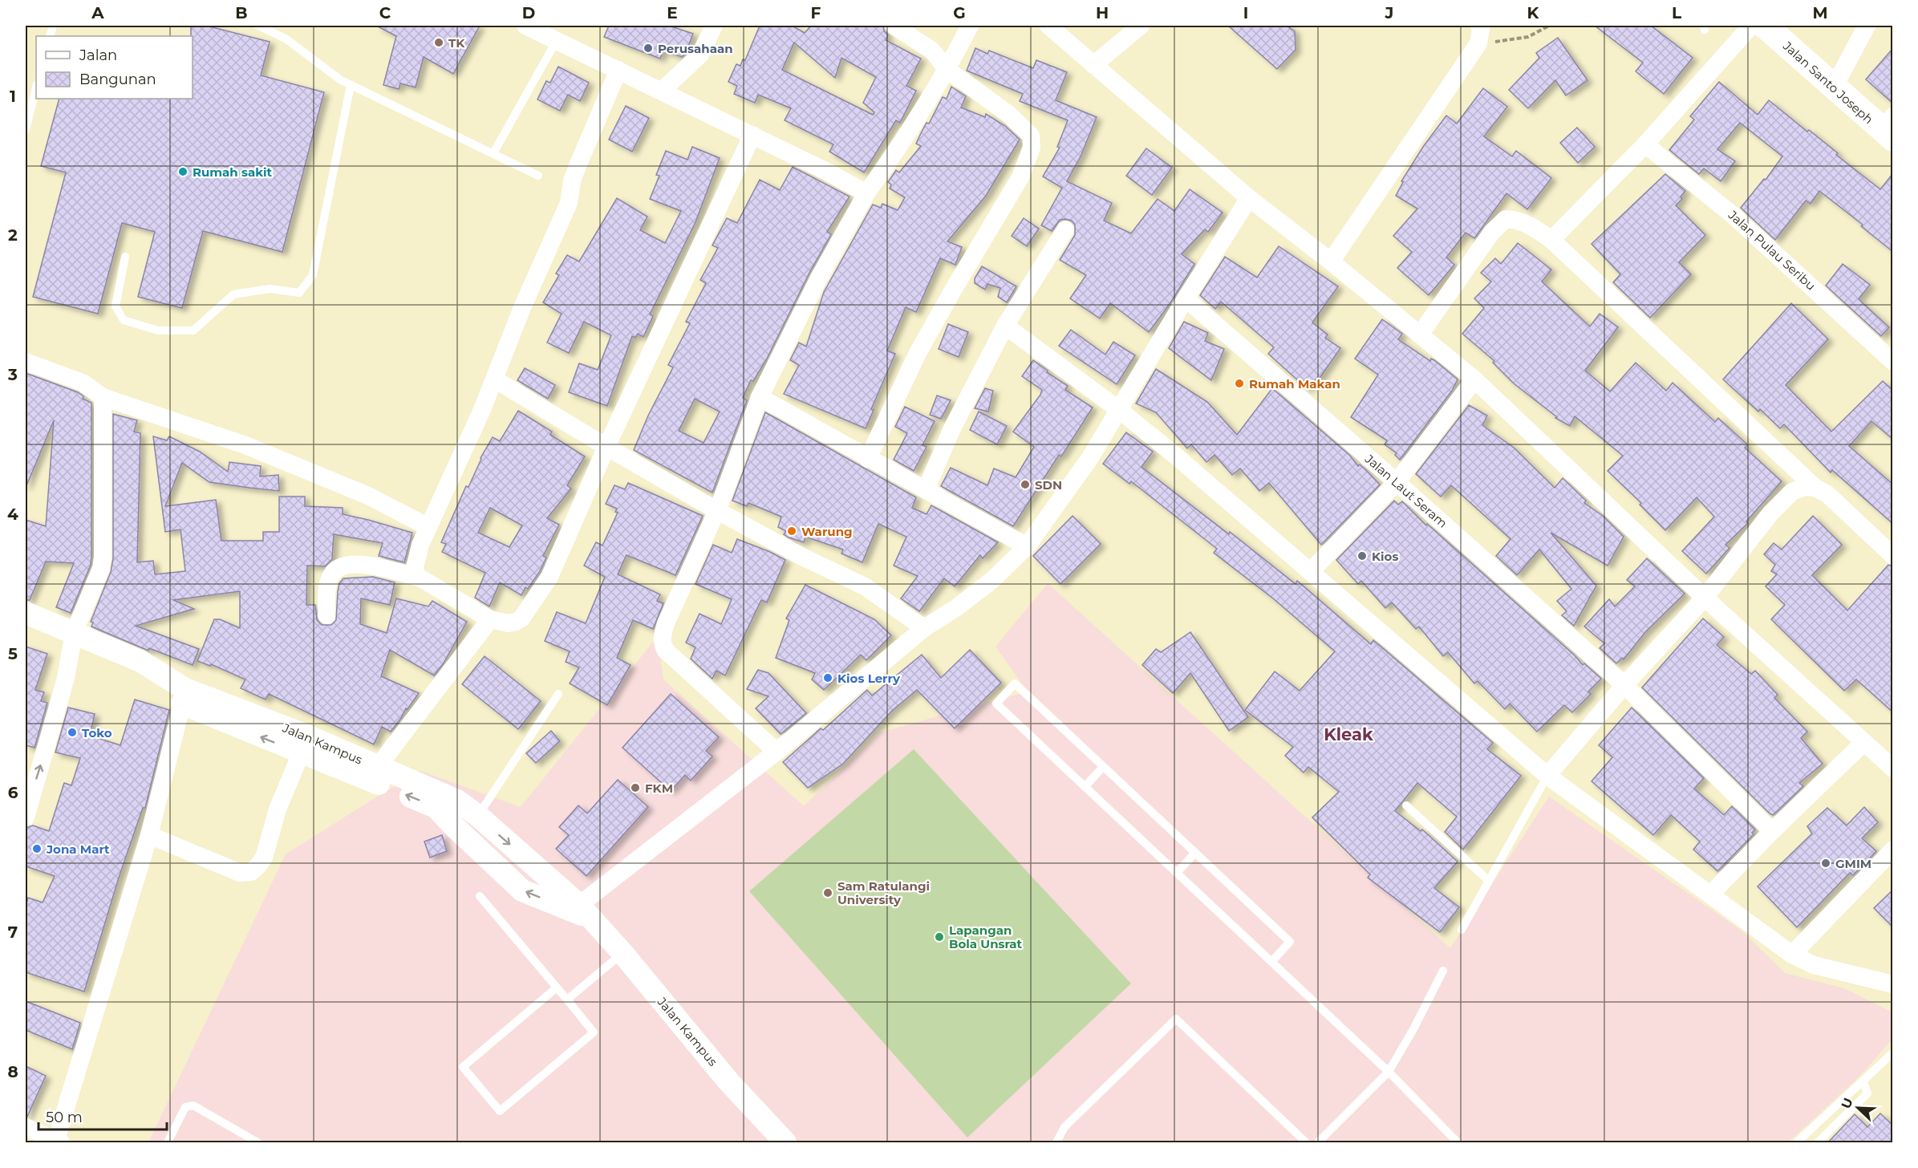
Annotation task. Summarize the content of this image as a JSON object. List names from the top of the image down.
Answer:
{
  "streets": {
    "main road": ["Jalan Santo Joseph"],
    "street": ["Jalan Pulau Seribu", "Jalan Laut Seram", "Jalan Kampus"]
  },
  "districts": ["Kleak"],
  "places": [
    "TK",
    "Perusahaan",
    "Rumah sakit",
    "Rumah Makan",
    "SDN",
    "Warung",
    "Kios",
    "Kios Lerry",
    "Toko",
    "FKM",
    "Jona Mart",
    "GMIM",
    "Sam Ratulangi University",
    "Lapangan Bola Unsrat"
  ],
  "legend": ["Jalan", "Bangunan"],
  "scale_bar": "50 m",
  "north": "top left",
  "grid": {
    "columns": [
      "A",
      "B",
      "C",
      "D",
      "E",
      "F",
      "G",
      "H",
      "I",
      "J",
      "K",
      "L",
      "M"
    ],
    "rows": [
      "1",
      "2",
      "3",
      "4",
      "5",
      "6",
      "7",
      "8"
    ]
  }
}
